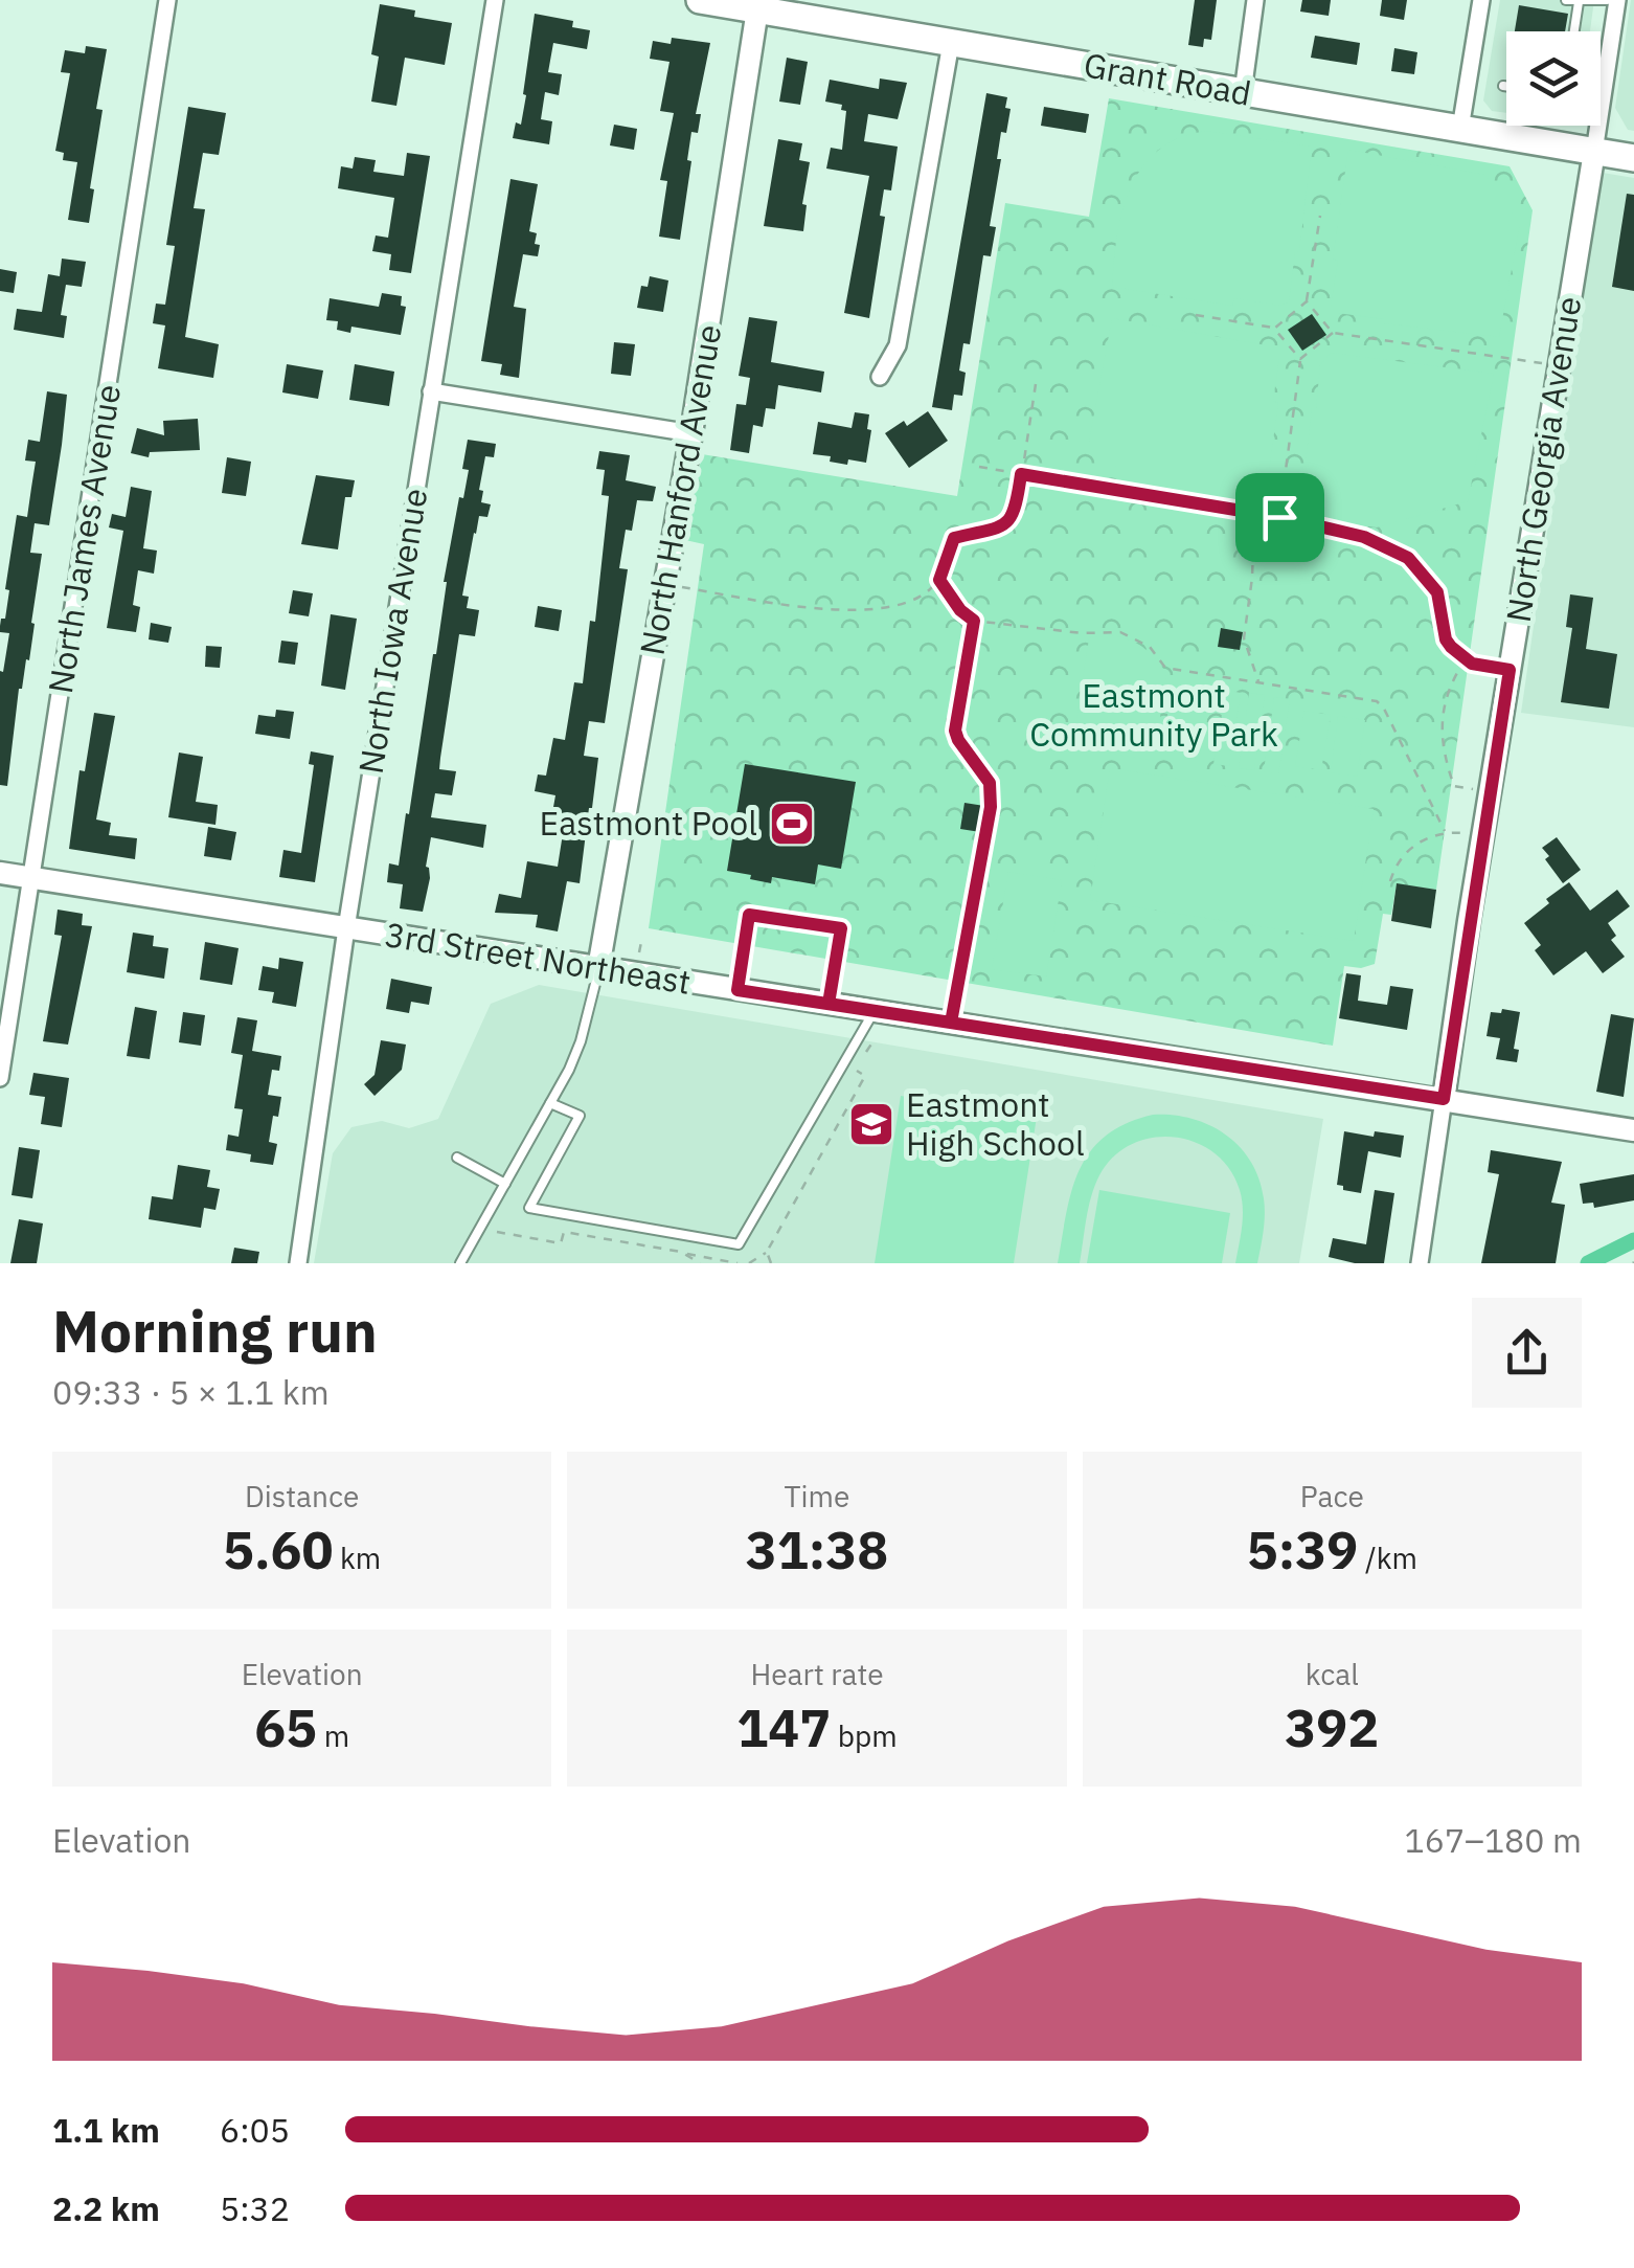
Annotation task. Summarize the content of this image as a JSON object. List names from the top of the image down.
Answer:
{
  "streets": {
    "main road": ["Grant Road"],
    "street": [
      "North Georgia Avenue",
      "North Hanford Avenue",
      "North James Avenue",
      "North Iowa Avenue",
      "3rd Street Northeast"
    ]
  },
  "crossings": [
    ["Grant Road", "North Georgia Avenue"],
    ["Grant Road", "North Hanford Avenue"],
    ["North Georgia Avenue", "3rd Street Northeast"],
    ["North Hanford Avenue", "3rd Street Northeast"],
    ["North James Avenue", "3rd Street Northeast"],
    ["North Iowa Avenue", "3rd Street Northeast"]
  ],
  "parks": ["Eastmont Community Park"],
  "places": {
    "sports": ["Eastmont Pool"],
    "school or university": ["Eastmont High School"]
  },
  "page": {
    "heading": ["Morning run", "09:33 · 5 × 1.1 km"],
    "stats": [
      ["Distance", "5.60 km"],
      ["Time", "31:38"],
      ["Pace", "5:39 /km"],
      ["Elevation", "65 m"],
      ["Heart rate", "147 bpm"],
      ["kcal", "392"]
    ],
    "chart": ["Elevation", "167–180 m"],
    "list": [
      {
        "name": "1.1 km",
        "note": "6:05"
      },
      {
        "name": "2.2 km",
        "note": "5:32"
      }
    ]
  }
}
